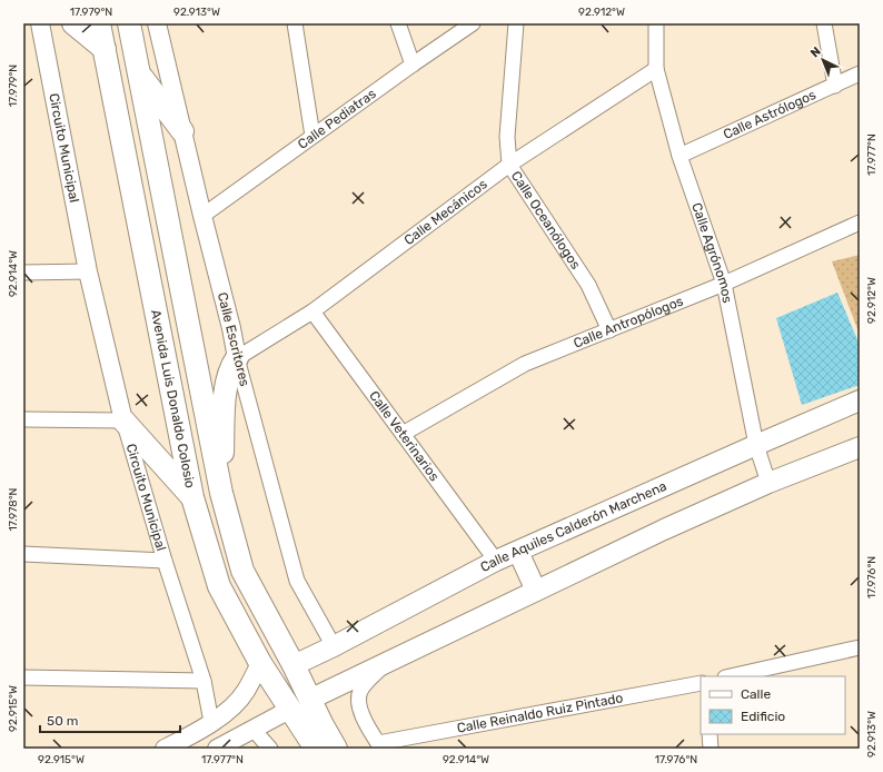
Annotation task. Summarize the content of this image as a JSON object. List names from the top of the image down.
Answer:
{
  "streets": {
    "main road": ["Avenida Luis Donaldo Colosio", "Calle Aquiles Calderón Marchena"],
    "street": [
      "Calle Astrólogos",
      "Calle Pediatras",
      "Circuito Municipal",
      "Calle Mecánicos",
      "Calle Oceanólogos",
      "Calle Agrónomos",
      "Calle Antropólogos",
      "Calle Escritores",
      "Calle Veterinarios",
      "Calle Reinaldo Ruiz Pintado"
    ]
  },
  "crossings": [
    ["Calle Astrólogos", "Calle Agrónomos"],
    ["Calle Pediatras", "Calle Escritores"],
    ["Calle Mecánicos", "Calle Oceanólogos"],
    ["Calle Mecánicos", "Calle Agrónomos"],
    ["Calle Mecánicos", "Calle Escritores"],
    ["Calle Mecánicos", "Calle Veterinarios"],
    ["Calle Oceanólogos", "Calle Antropólogos"],
    ["Calle Agrónomos", "Calle Antropólogos"],
    ["Calle Agrónomos", "Calle Aquiles Calderón Marchena"],
    ["Calle Antropólogos", "Calle Veterinarios"],
    ["Calle Escritores", "Calle Aquiles Calderón Marchena"],
    ["Avenida Luis Donaldo Colosio", "Calle Aquiles Calderón Marchena"],
    ["Calle Veterinarios", "Calle Aquiles Calderón Marchena"]
  ],
  "legend": ["Calle", "Edificio"],
  "scale_bar": "50 m",
  "north": "top left",
  "coordinates": [
    "17.979°N",
    "92.913°W",
    "92.912°W",
    "17.977°N",
    "92.914°W",
    "17.978°N",
    "17.976°N",
    "92.915°W"
  ]
}
